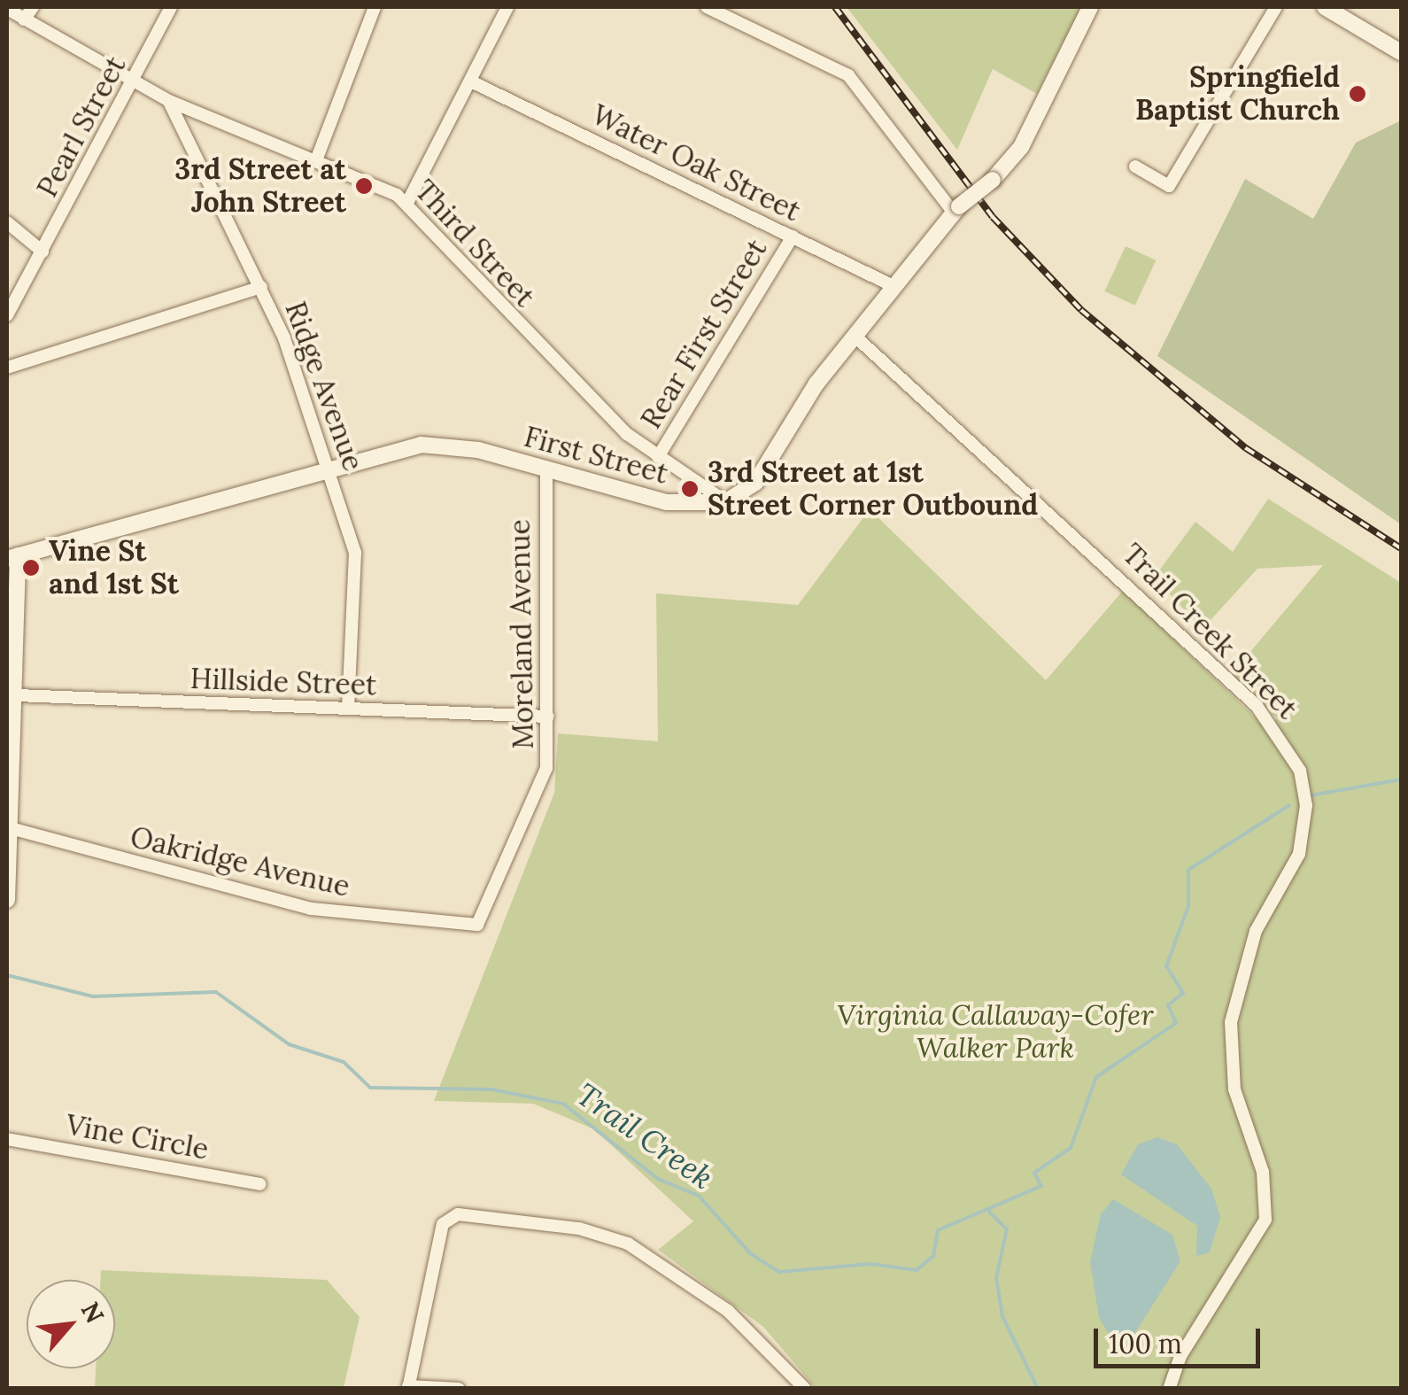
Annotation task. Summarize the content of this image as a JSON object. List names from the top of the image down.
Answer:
{
  "streets": {
    "street": [
      "Pearl Street",
      "Water Oak Street",
      "Third Street",
      "Rear First Street",
      "Ridge Avenue",
      "First Street",
      "Trail Creek Street",
      "Moreland Avenue",
      "Hillside Street",
      "Oakridge Avenue",
      "Vine Circle"
    ]
  },
  "crossings": [
    ["Pearl Street", "Third Street"],
    ["Water Oak Street", "Rear First Street"],
    ["Third Street", "Rear First Street"],
    ["Third Street", "Ridge Avenue"],
    ["Third Street", "First Street"],
    ["Ridge Avenue", "First Street"],
    ["Ridge Avenue", "Hillside Street"],
    ["First Street", "Moreland Avenue"],
    ["Moreland Avenue", "Hillside Street"],
    ["Moreland Avenue", "Oakridge Avenue"]
  ],
  "water": ["Trail Creek"],
  "parks": ["Virginia Callaway-Cofer Walker Park"],
  "places": [
    "Springfield Baptist Church",
    "3rd Street at John Street",
    "3rd Street at 1st Street Corner Outbound",
    "Vine St and 1st St"
  ],
  "scale_bar": "100 m",
  "north": "top right"
}
